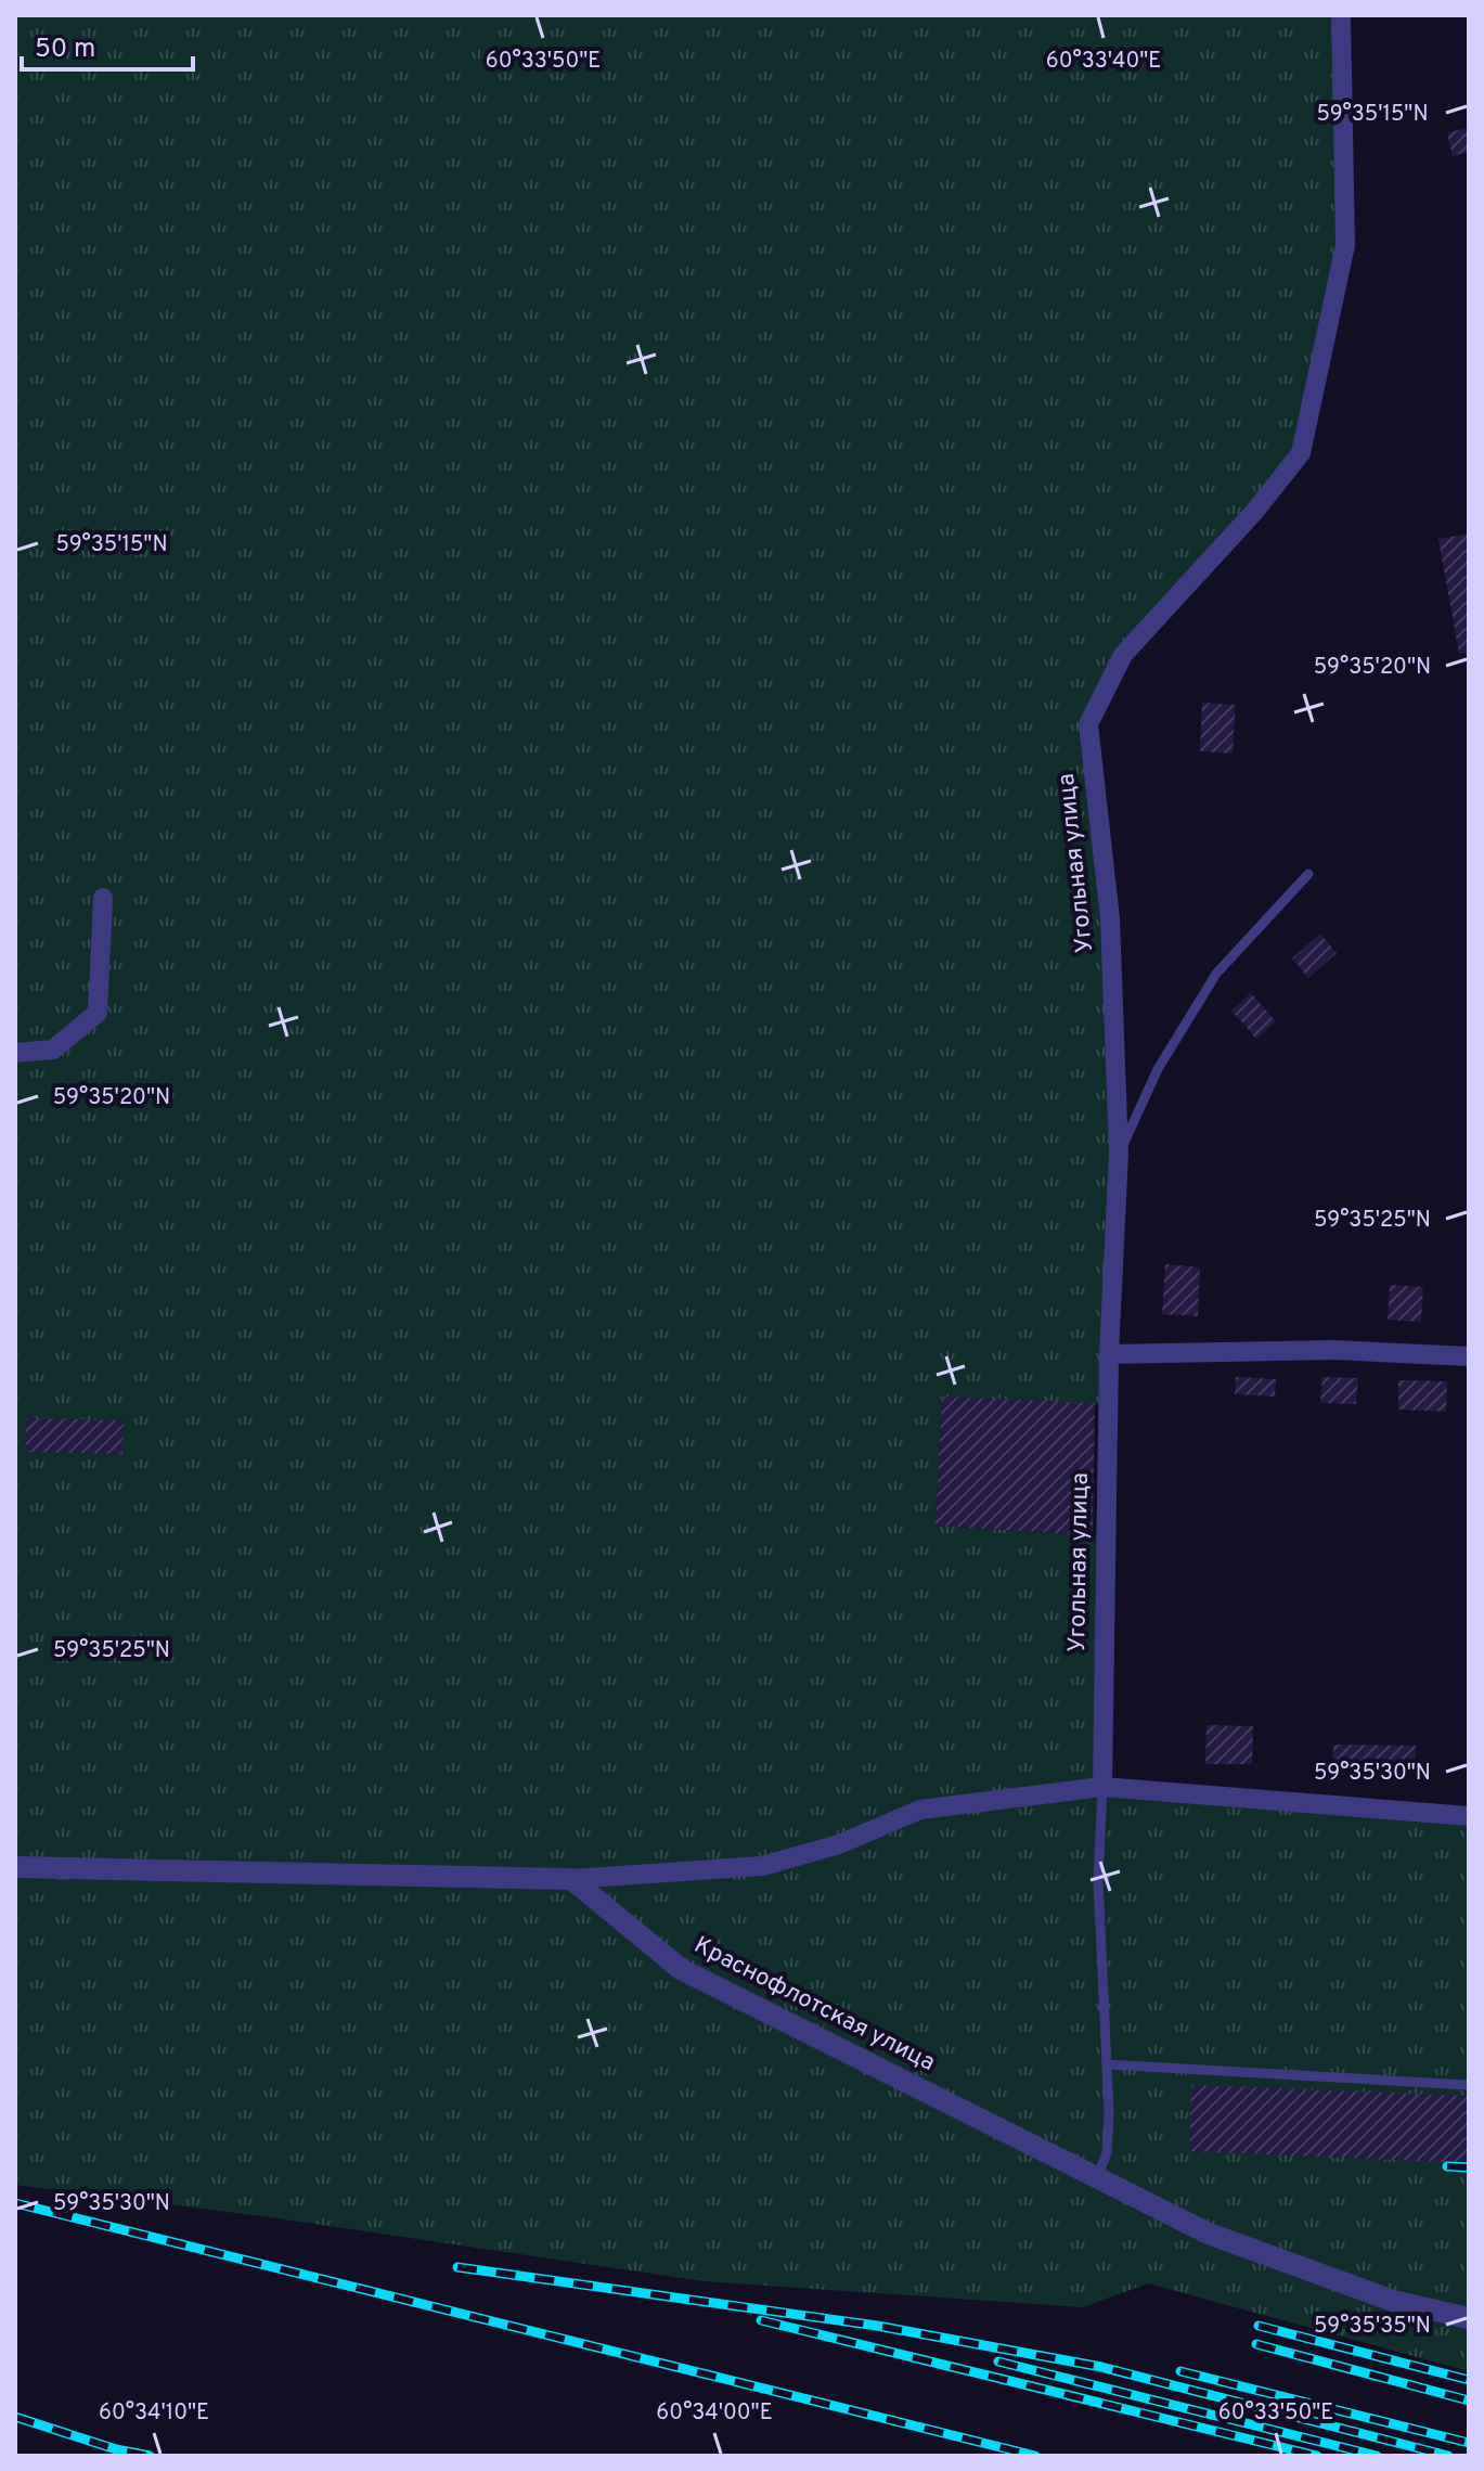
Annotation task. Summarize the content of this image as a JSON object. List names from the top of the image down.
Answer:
{
  "streets": {
    "street": ["Угольная улица", "Краснофлотская улица"]
  },
  "scale_bar": "50 m",
  "coordinates": [
    "60°33'50\"E",
    "60°33'40\"E",
    "59°35'15\"N",
    "59°35'20\"N",
    "59°35'25\"N",
    "59°35'30\"N",
    "59°35'35\"N",
    "60°34'10\"E",
    "60°34'00\"E"
  ]
}
